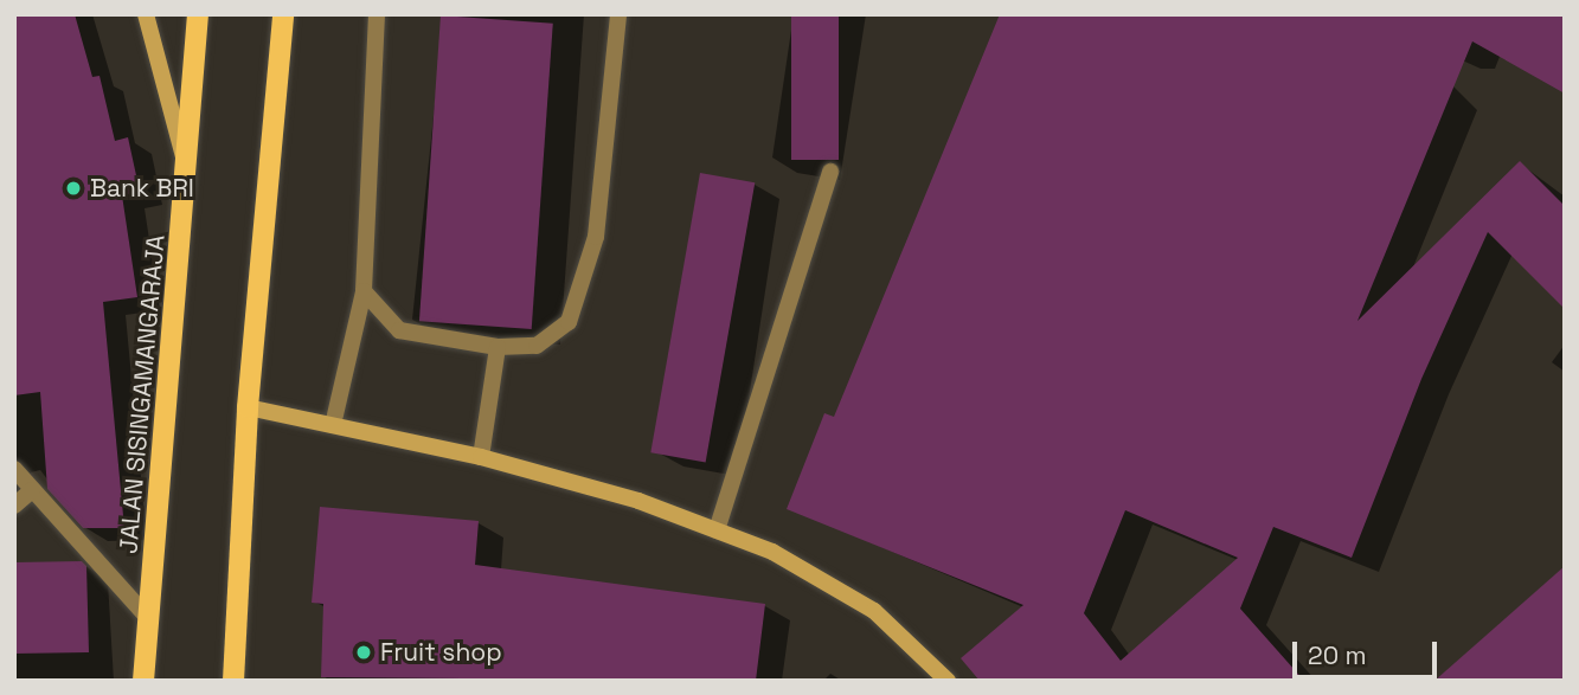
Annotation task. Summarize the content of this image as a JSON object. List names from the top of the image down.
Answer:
{
  "streets": {
    "main road": ["JALAN SISINGAMANGARAJA"]
  },
  "places": ["Bank BRI", "Fruit shop"],
  "scale_bar": "20 m"
}
